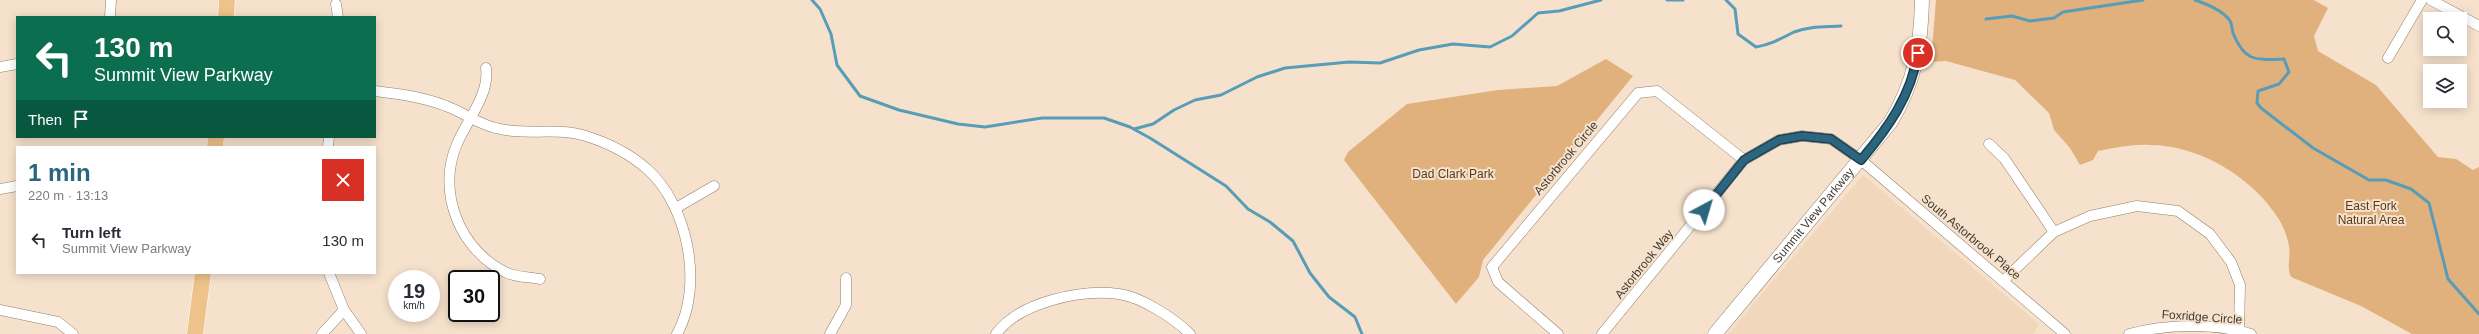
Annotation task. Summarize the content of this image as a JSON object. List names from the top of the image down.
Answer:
{
  "streets": {
    "street": [
      "Astorbrook Circle",
      "Summit View Parkway",
      "South Astorbrook Place",
      "Astorbrook Way",
      "Foxridge Circle"
    ]
  },
  "crossings": [
    ["Astorbrook Circle", "Astorbrook Way"],
    ["Summit View Parkway", "South Astorbrook Place"],
    ["Summit View Parkway", "Astorbrook Way"],
    ["South Astorbrook Place", "Astorbrook Way"]
  ],
  "parks": ["Dad Clark Park", "East Fork Natural Area"],
  "page": {
    "turn": ["130 m", "Summit View Parkway"],
    "then": "Then",
    "heading": ["1 min", "220 m · 13:13"],
    "list": [
      {
        "name": "Turn left",
        "note": "Summit View Parkway",
        "value": "130 m"
      }
    ],
    "speed": "19 km/h",
    "limit": "30"
  }
}
